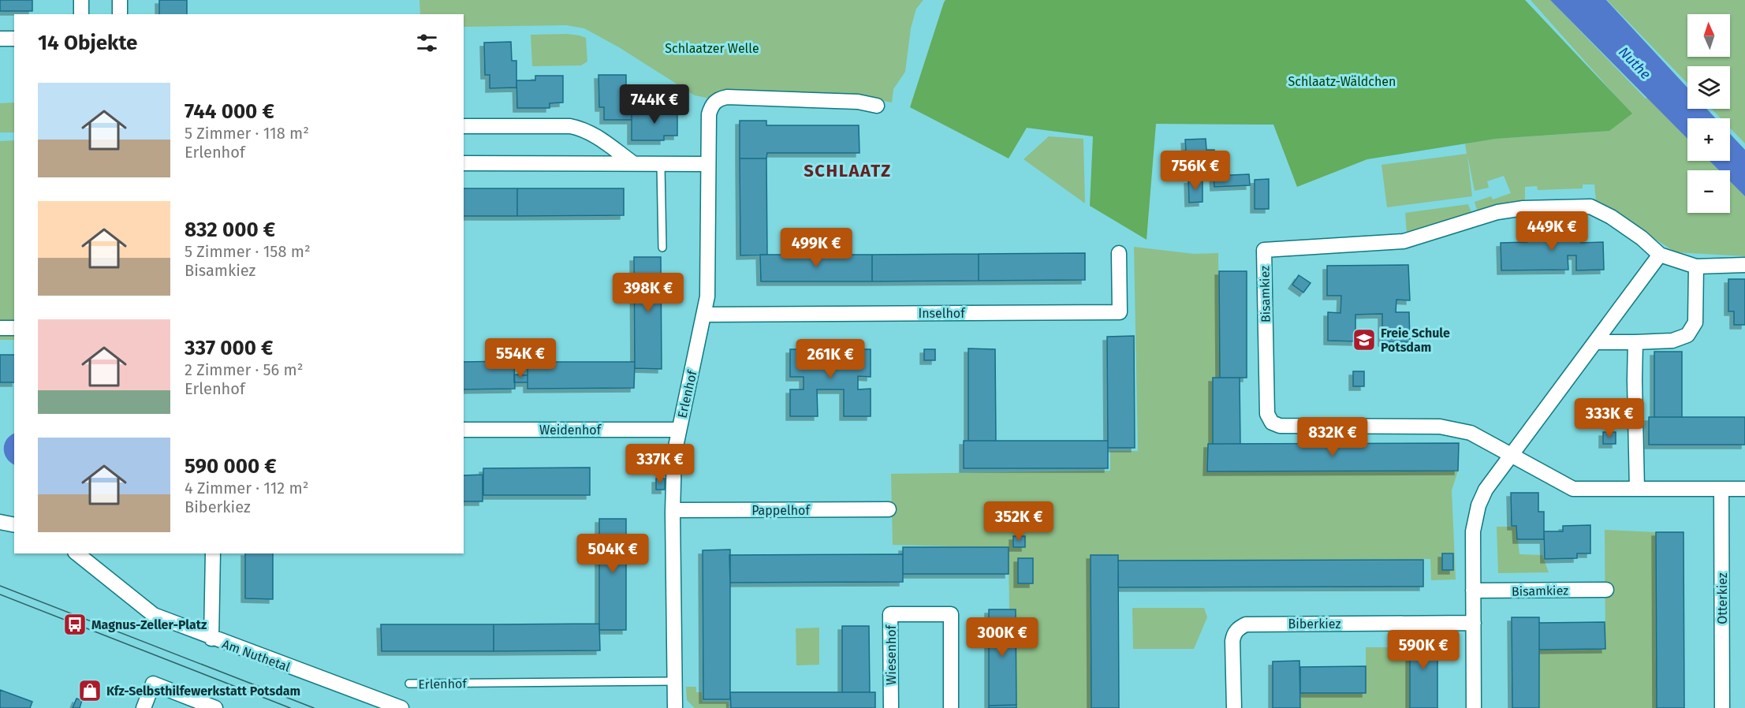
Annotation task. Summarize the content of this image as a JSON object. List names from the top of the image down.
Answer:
{
  "streets": {
    "street": [
      "Bisamkiez",
      "Inselhof",
      "Erlenhof",
      "Weidenhof",
      "Pappelhof",
      "Otterkiez",
      "Biberkiez",
      "Am Nuthetal",
      "Wiesenhof"
    ]
  },
  "crossings": [
    ["Inselhof", "Erlenhof"],
    ["Erlenhof", "Weidenhof"],
    ["Erlenhof", "Pappelhof"]
  ],
  "districts": ["SCHLAATZ"],
  "water": ["Nuthe"],
  "parks": ["Schlaatzer Welle", "Schlaatz-Wäldchen"],
  "places": {
    "school or university": ["Freie Schule Potsdam"],
    "bus stop": ["Magnus-Zeller-Platz"],
    "shop": ["Kfz-Selbsthilfewerkstatt Potsdam"]
  },
  "north": "top",
  "page": {
    "map_buttons": ["+", "−"],
    "heading": "14 Objekte",
    "list": [
      {
        "name": "744 000 €",
        "note": "5 Zimmer · 118 m² · Erlenhof"
      },
      {
        "name": "832 000 €",
        "note": "5 Zimmer · 158 m² · Bisamkiez"
      },
      {
        "name": "337 000 €",
        "note": "2 Zimmer · 56 m² · Erlenhof"
      },
      {
        "name": "590 000 €",
        "note": "4 Zimmer · 112 m² · Biberkiez"
      }
    ],
    "price": [
      "744K €",
      "756K €",
      "449K €",
      "499K €",
      "398K €",
      "554K €",
      "261K €",
      "333K €",
      "832K €",
      "337K €",
      "352K €",
      "504K €",
      "300K €",
      "590K €"
    ]
  }
}
